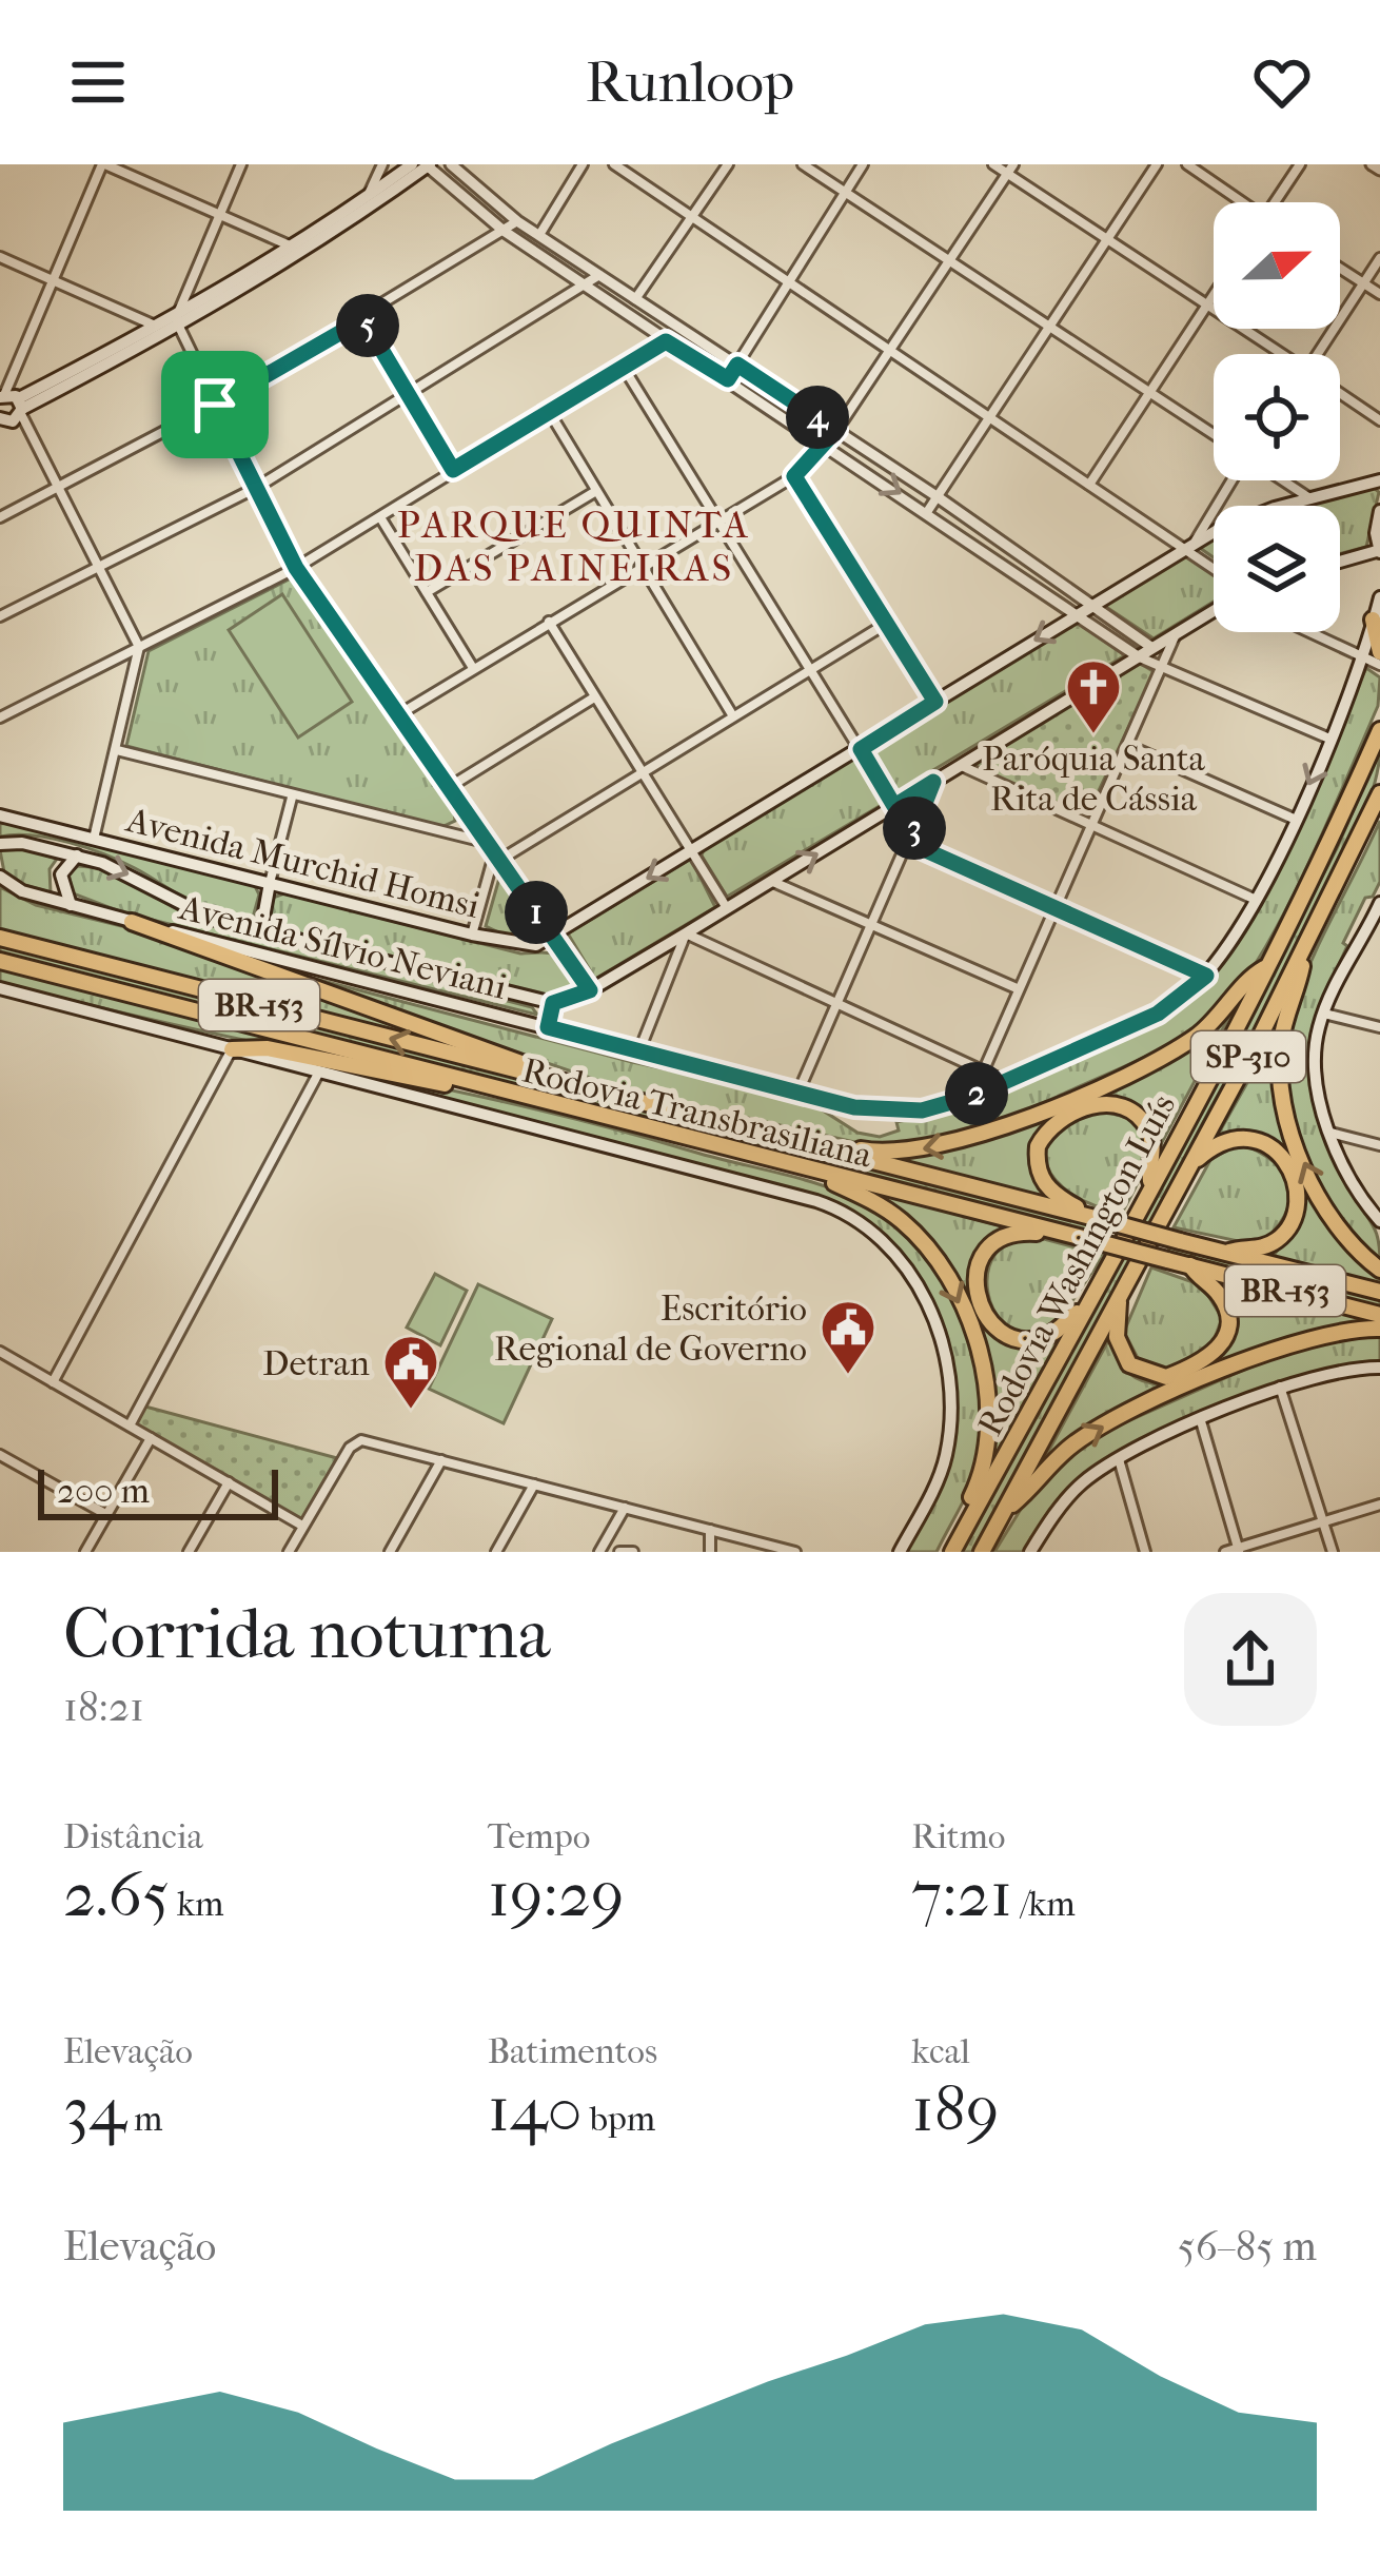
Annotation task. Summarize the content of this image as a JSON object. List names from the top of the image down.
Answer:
{
  "streets": {
    "highway": [
      "BR-153",
      "SP-310",
      "Rodovia Transbrasiliana",
      "Rodovia Washington Luís"
    ],
    "main road": ["Avenida Murchid Homsi", "Avenida Sílvio Neviani"]
  },
  "districts": ["PARQUE QUINTA DAS PAINEIRAS"],
  "places": {
    "church": ["Paróquia Santa Rita de Cássia"],
    "public building": ["Escritório Regional de Governo", "Detran"]
  },
  "scale_bar": "200 m",
  "north": "right",
  "page": {
    "header": "Runloop",
    "pins": [
      "5",
      "4",
      "3",
      "1",
      "2"
    ],
    "scale": "200 m",
    "heading": ["Corrida noturna", "18:21"],
    "stats": [
      ["Distância", "2.65 km"],
      ["Tempo", "19:29"],
      ["Ritmo", "7:21 /km"],
      ["Elevação", "34 m"],
      ["Batimentos", "140 bpm"],
      ["kcal", "189"]
    ],
    "chart": ["Elevação", "56–85 m"]
  }
}
